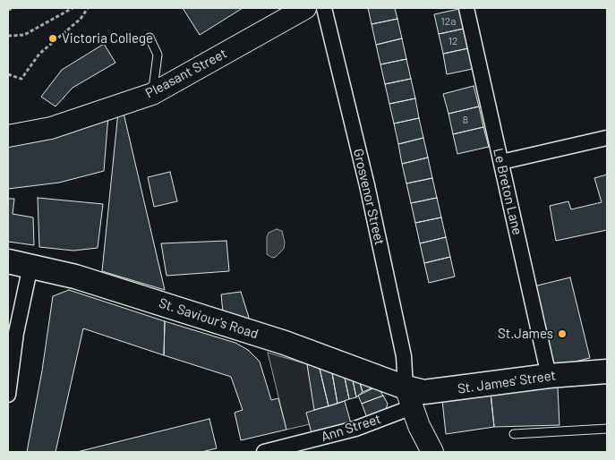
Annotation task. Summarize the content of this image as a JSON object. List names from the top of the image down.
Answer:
{
  "streets": {
    "main road": ["Pleasant Street", "St. Saviour's Road", "St. James' Street"],
    "street": ["Le Breton Lane", "Grosvenor Street", "Ann Street"]
  },
  "crossings": [
    ["Le Breton Lane", "St. James' Street"],
    ["Grosvenor Street", "St. Saviour's Road"],
    ["Grosvenor Street", "St. James' Street"],
    ["Grosvenor Street", "Ann Street"],
    ["St. Saviour's Road", "St. James' Street"],
    ["St. Saviour's Road", "Ann Street"],
    ["St. James' Street", "Ann Street"]
  ],
  "places": ["Victoria College", "St.James"],
  "house_numbers": ["12a", "12", "8"]
}
